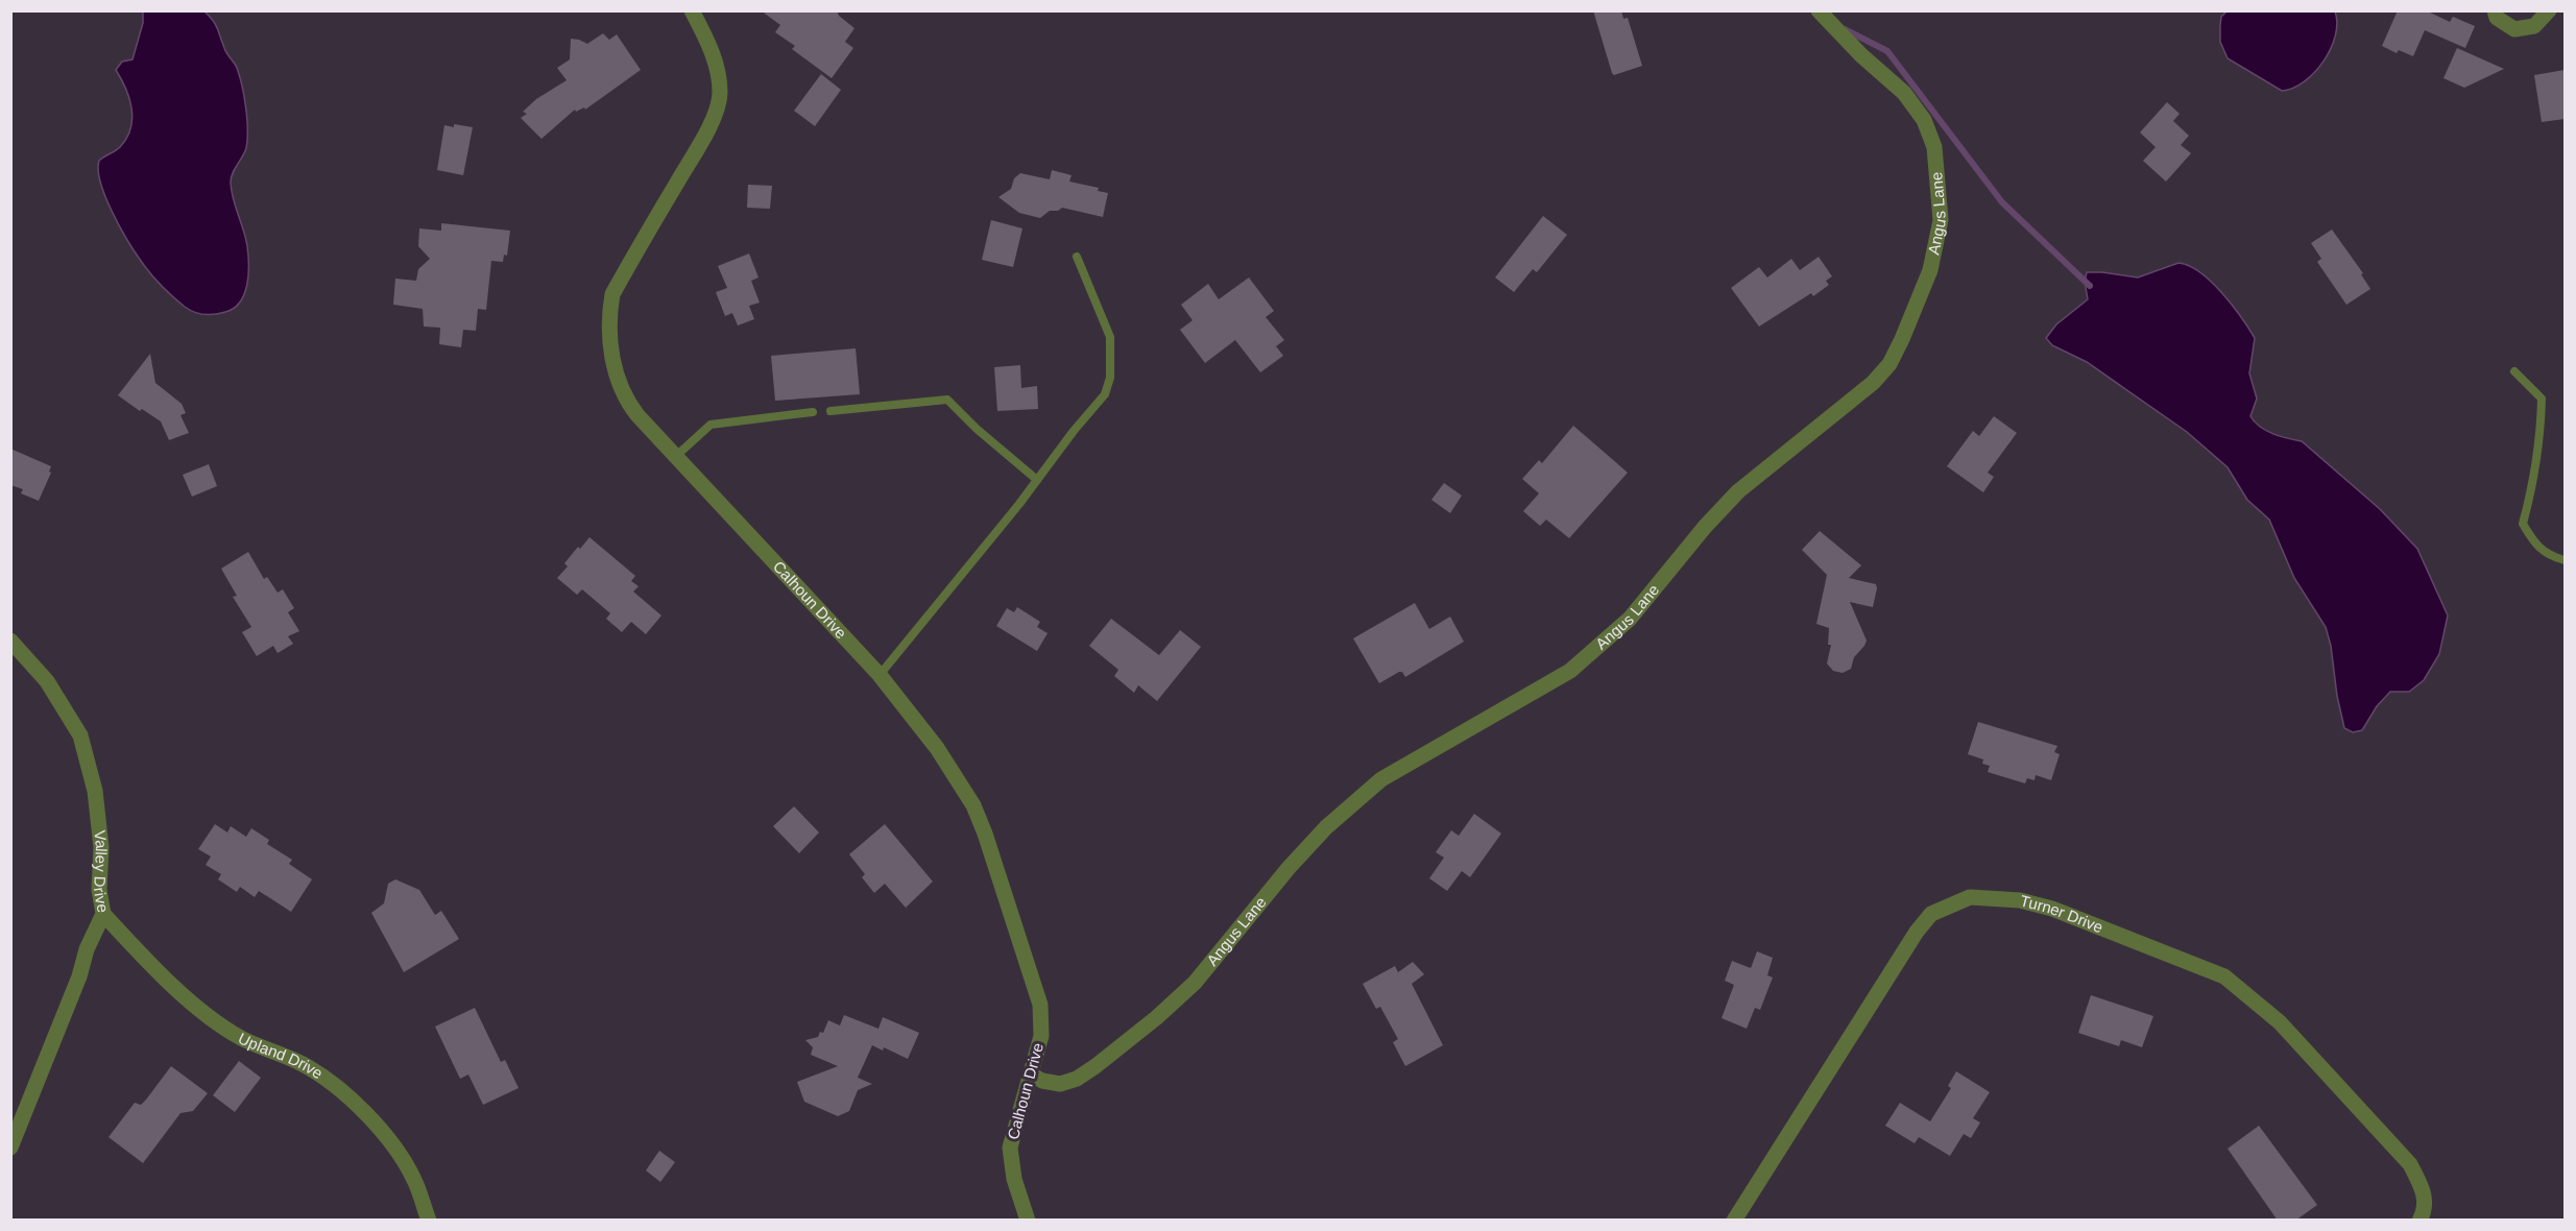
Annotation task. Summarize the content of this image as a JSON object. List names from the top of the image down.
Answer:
{
  "streets": {
    "street": [
      "Angus Lane",
      "Calhoun Drive",
      "Valley Drive",
      "Turner Drive",
      "Upland Drive"
    ]
  },
  "crossings": [
    ["Angus Lane", "Calhoun Drive"],
    ["Valley Drive", "Upland Drive"]
  ]
}
